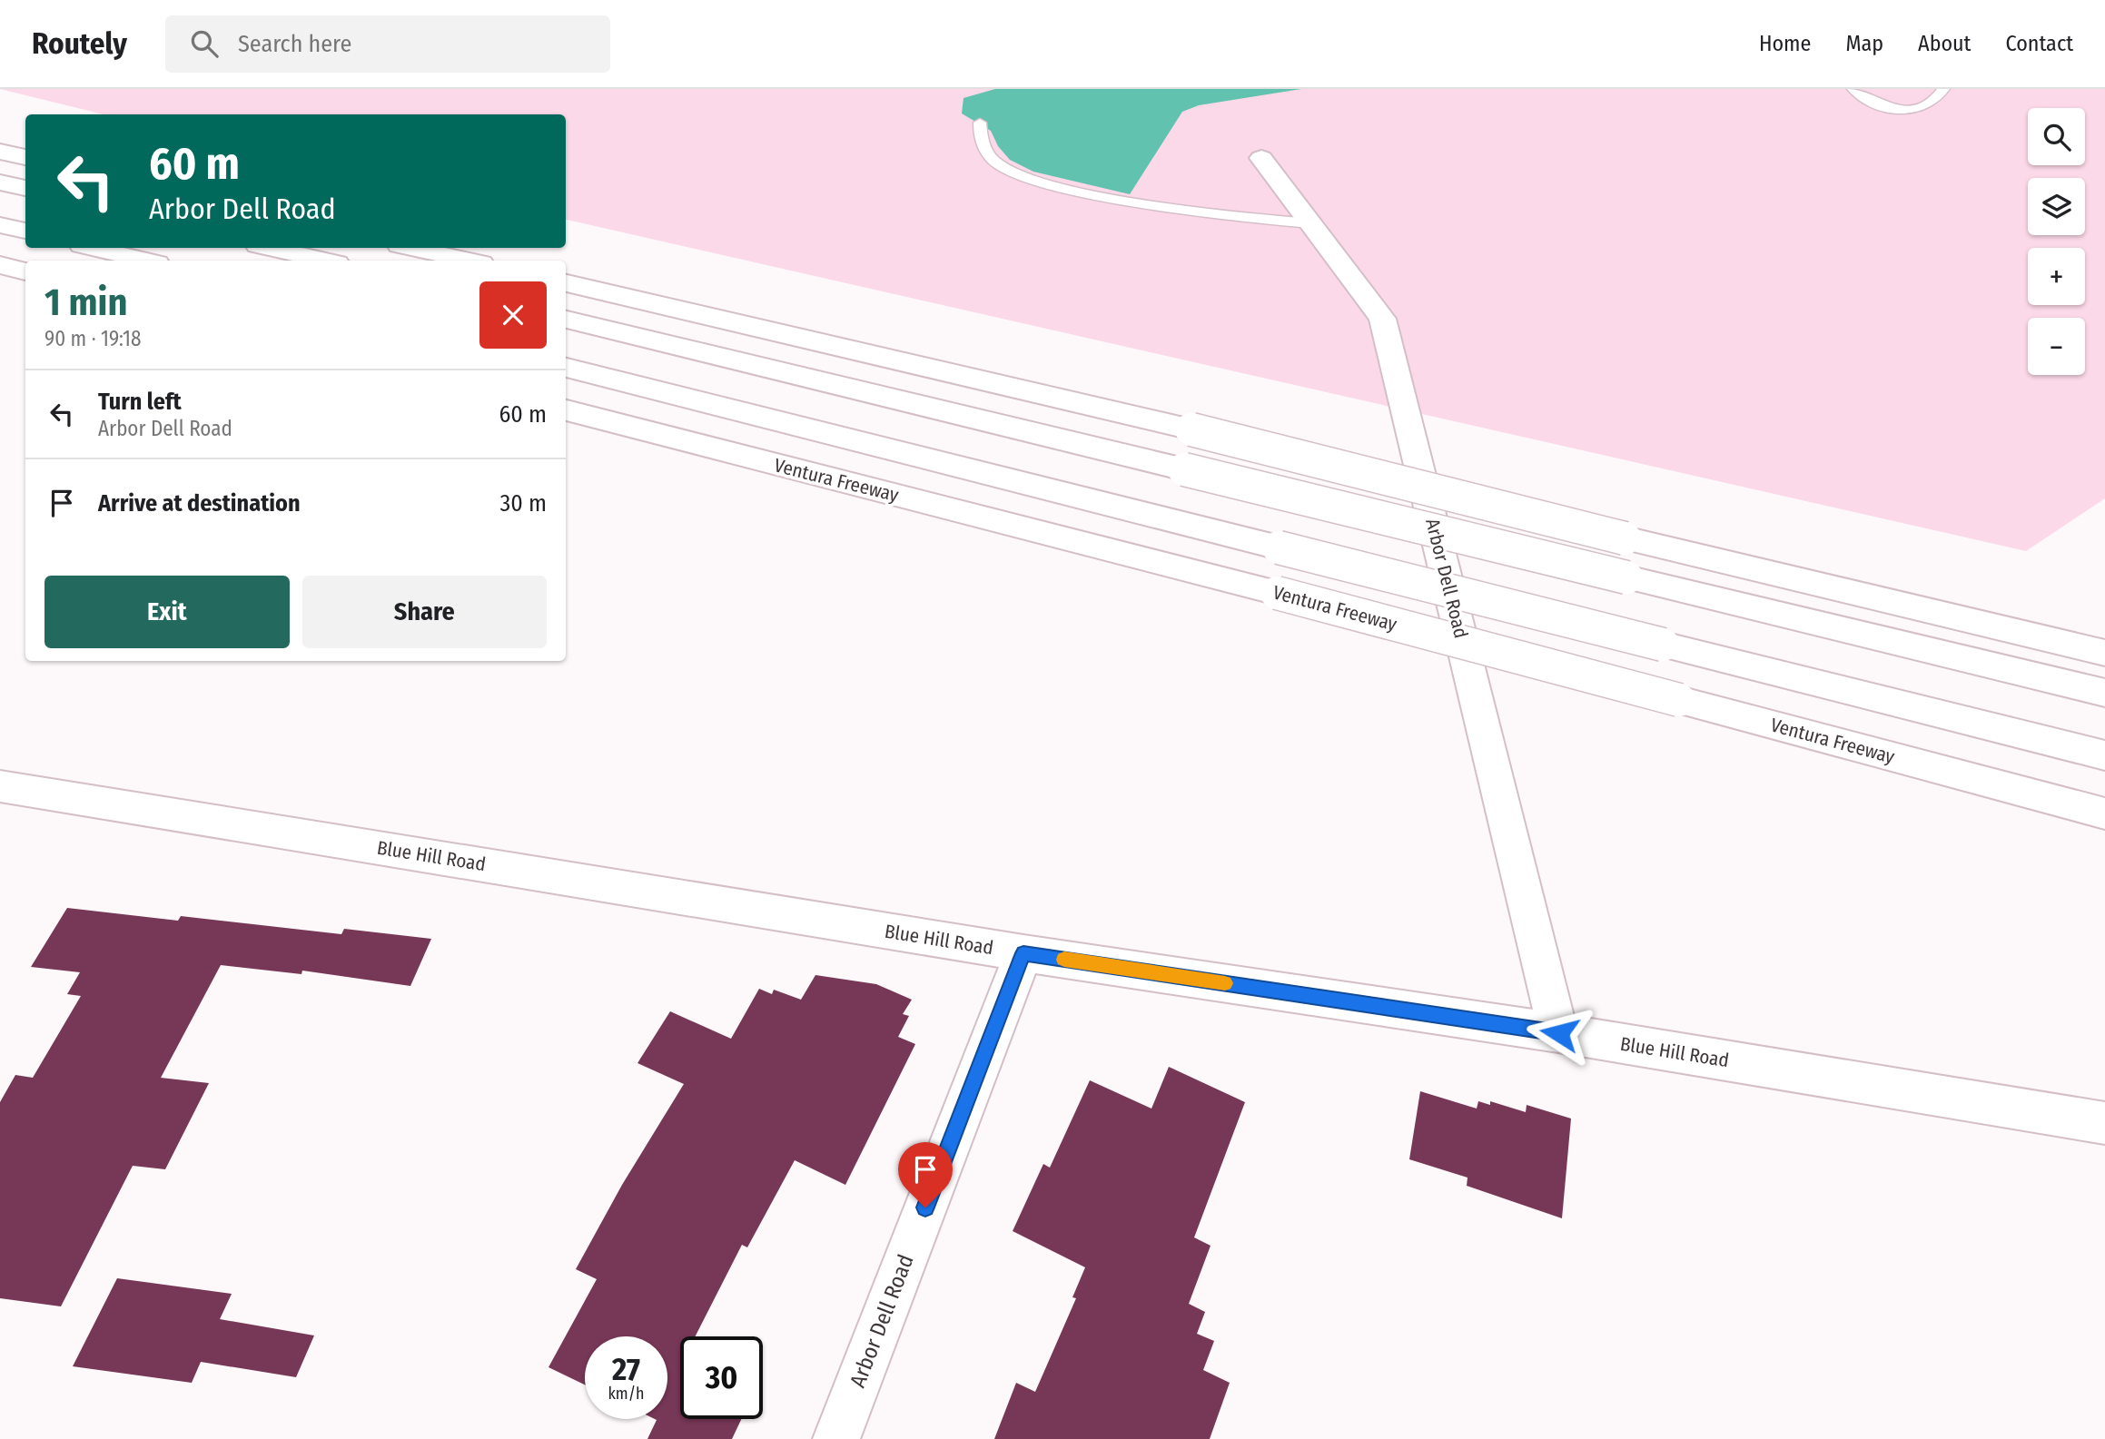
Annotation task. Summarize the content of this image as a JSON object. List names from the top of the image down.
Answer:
{
  "streets": {
    "main road": ["Ventura Freeway", "Arbor Dell Road", "Blue Hill Road"]
  },
  "crossings": [
    ["Arbor Dell Road", "Blue Hill Road"]
  ],
  "page": {
    "header": "Routely",
    "search": "Search here",
    "nav": [
      "Home",
      "Map",
      "About",
      "Contact"
    ],
    "map_buttons": ["+", "−"],
    "turn": ["60 m", "Arbor Dell Road"],
    "heading": ["1 min", "90 m · 19:18"],
    "list": [
      {
        "name": "Turn left",
        "note": "Arbor Dell Road",
        "value": "60 m"
      },
      {
        "name": "Arrive at destination",
        "value": "30 m"
      }
    ],
    "buttons": ["Exit", "Share"],
    "speed": "27 km/h",
    "limit": "30"
  }
}
